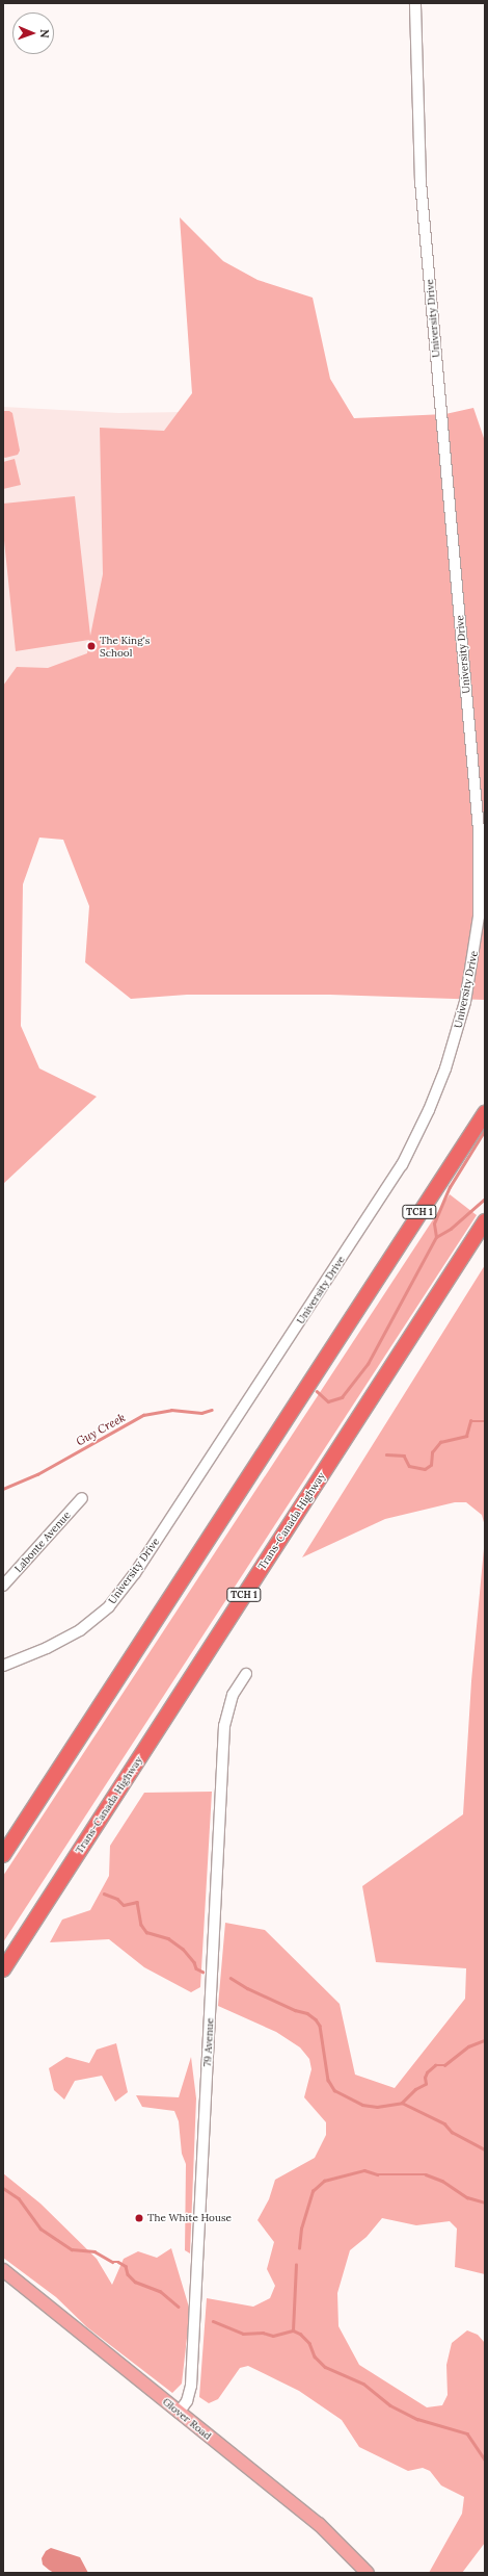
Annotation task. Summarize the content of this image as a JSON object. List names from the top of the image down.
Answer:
{
  "streets": {
    "highway": ["TCH 1", "Trans-Canada Highway"],
    "main road": ["Glover Road"],
    "street": ["University Drive", "Labonte Avenue", "79 Avenue"]
  },
  "crossings": [
    ["79 Avenue", "Glover Road"]
  ],
  "water": ["Guy Creek"],
  "places": ["The King's School", "The White House"],
  "north": "right"
}
